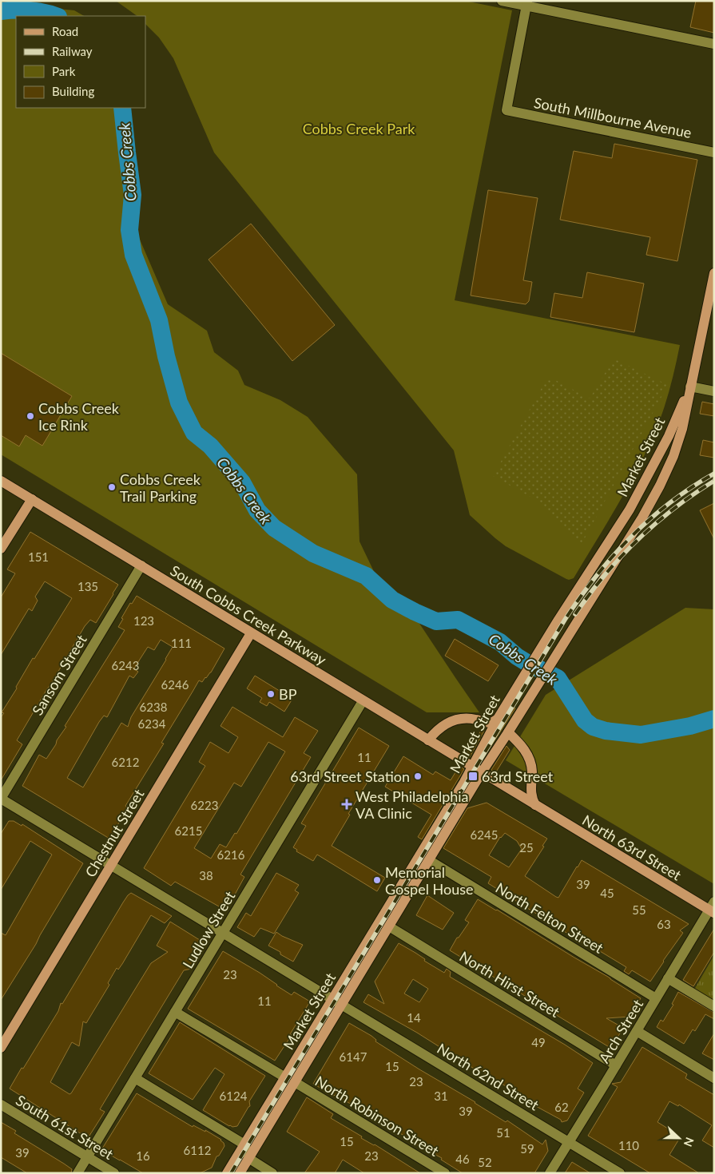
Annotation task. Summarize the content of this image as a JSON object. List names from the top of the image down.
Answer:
{
  "streets": {
    "main road": [
      "Market Street",
      "South Cobbs Creek Parkway",
      "Chestnut Street",
      "North 63rd Street"
    ],
    "street": [
      "South Millbourne Avenue",
      "Sansom Street",
      "North Felton Street",
      "Ludlow Street",
      "North Hirst Street",
      "Arch Street",
      "North 62nd Street",
      "North Robinson Street",
      "South 61st Street"
    ]
  },
  "crossings": [
    ["Market Street", "South Cobbs Creek Parkway"],
    ["Market Street", "North 63rd Street"],
    ["Market Street", "North Felton Street"],
    ["Market Street", "North Hirst Street"],
    ["Market Street", "North 62nd Street"],
    ["Market Street", "North Robinson Street"],
    ["South Cobbs Creek Parkway", "Sansom Street"],
    ["South Cobbs Creek Parkway", "Chestnut Street"],
    ["South Cobbs Creek Parkway", "North 63rd Street"],
    ["South Cobbs Creek Parkway", "Ludlow Street"],
    ["Sansom Street", "North 62nd Street"],
    ["Chestnut Street", "North 62nd Street"],
    ["North 63rd Street", "Arch Street"],
    ["North Felton Street", "Arch Street"],
    ["Ludlow Street", "North 62nd Street"],
    ["Ludlow Street", "South 61st Street"],
    ["North Hirst Street", "Arch Street"],
    ["Arch Street", "North 62nd Street"]
  ],
  "water": ["Cobbs Creek"],
  "parks": ["Cobbs Creek Park"],
  "places": {
    "other": [
      "Cobbs Creek Ice Rink",
      "Cobbs Creek Trail Parking",
      "BP",
      "63rd Street Station",
      "Memorial Gospel House"
    ],
    "transit": ["63rd Street"],
    "health": ["West Philadelphia VA Clinic"]
  },
  "house_numbers": [
    "151",
    "135",
    "123",
    "111",
    "6243",
    "6246",
    "6238",
    "6234",
    "11",
    "6212",
    "6223",
    "6215",
    "6245",
    "25",
    "6216",
    "38",
    "39",
    "45",
    "55",
    "63",
    "23",
    "11",
    "14",
    "49",
    "6147",
    "15",
    "23",
    "6124",
    "31",
    "62",
    "39",
    "51",
    "15",
    "110",
    "59",
    "6112",
    "39",
    "16",
    "23",
    "46",
    "52"
  ],
  "legend": [
    "Road",
    "Railway",
    "Park",
    "Building"
  ],
  "north": "right"
}
